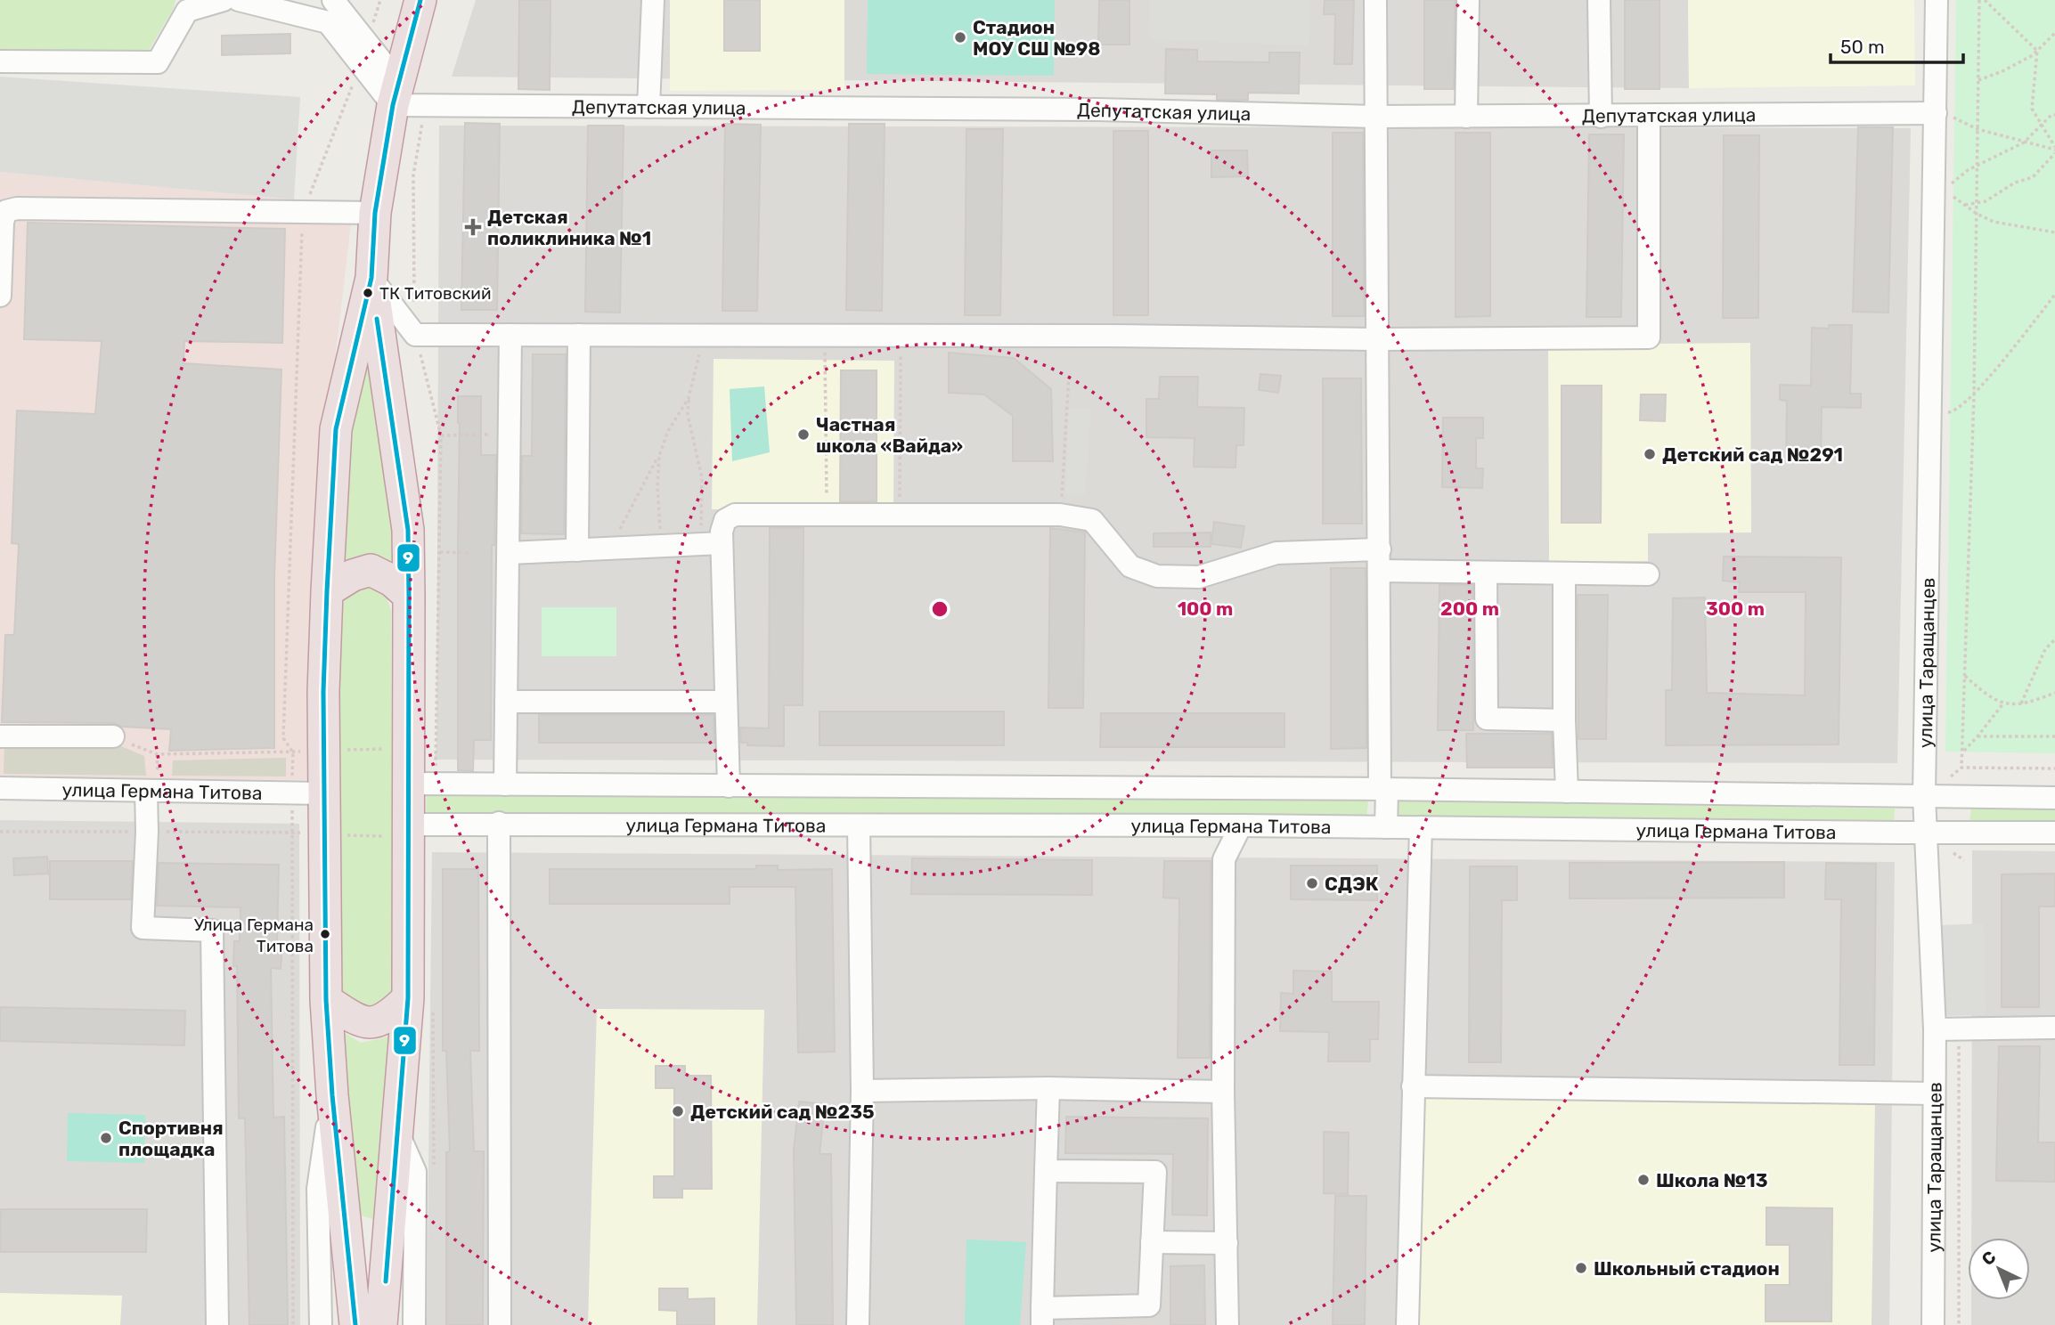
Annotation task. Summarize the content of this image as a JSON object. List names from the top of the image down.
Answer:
{
  "streets": {
    "street": ["Депутатская улица", "улица Таращанцев", "улица Германа Титова"]
  },
  "crossings": [
    ["Депутатская улица", "улица Таращанцев"],
    ["улица Таращанцев", "улица Германа Титова"]
  ],
  "places": {
    "other": [
      "Стадион МОУ СШ №98",
      "ТК Титовский",
      "Частная школа «Вайда»",
      "Детский сад №291",
      "СДЭК",
      "Улица Германа Титова",
      "Детский сад №235",
      "Спортивня площадка",
      "Школа №13",
      "Школьный стадион"
    ],
    "health": ["Детская поликлиника №1"]
  },
  "lines": ["transit line 9"],
  "scale_bar": "50 m",
  "north": "top left",
  "rings": ["100 m", "200 m", "300 m"]
}
